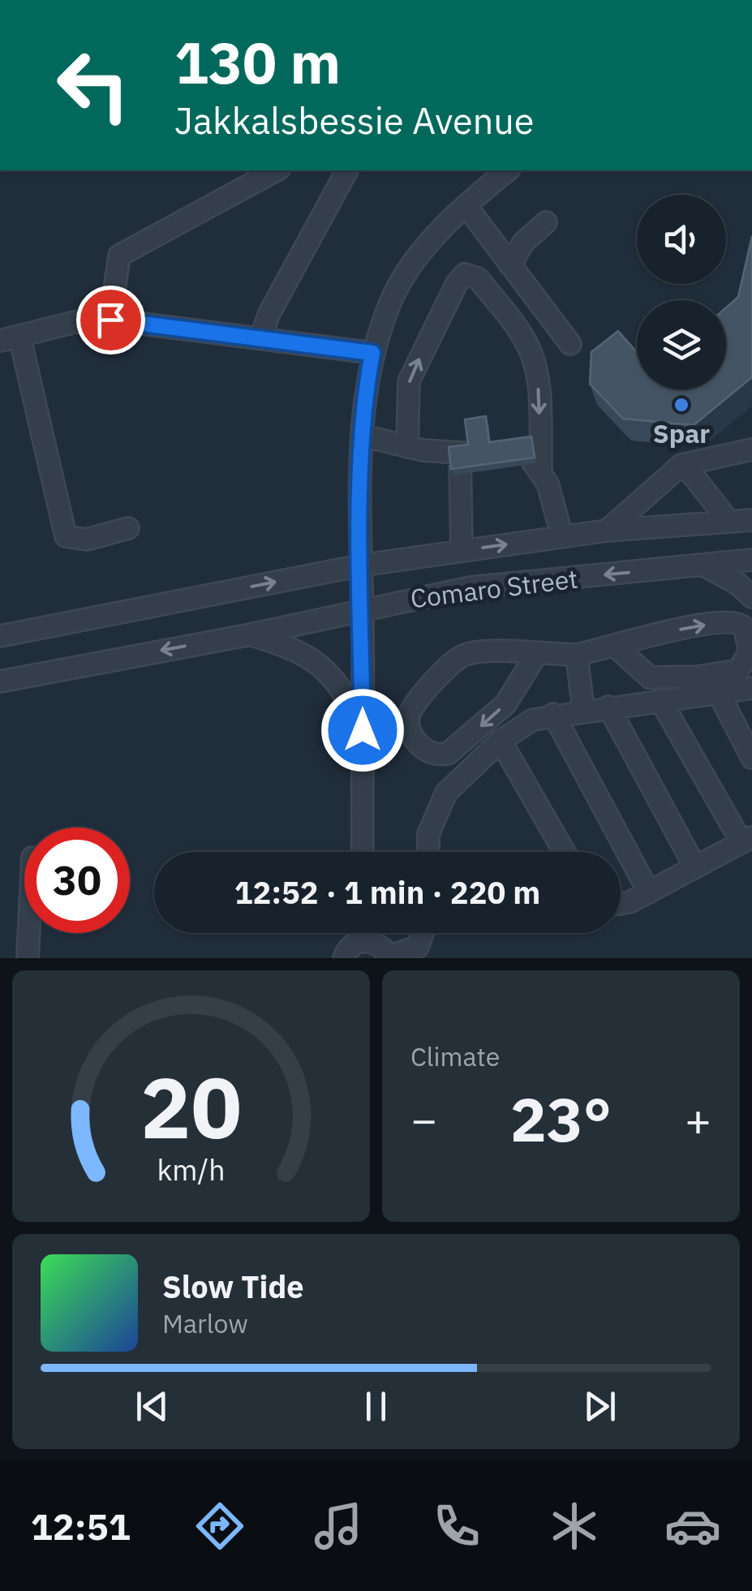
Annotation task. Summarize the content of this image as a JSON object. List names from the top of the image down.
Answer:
{
  "streets": {
    "street": ["Comaro Street"]
  },
  "places": ["Spar"],
  "page": {
    "turn": ["130 m", "Jakkalsbessie Avenue"],
    "limit": "30",
    "trip": "12:52 · 1 min · 220 m",
    "tile": "Climate",
    "heat": ["−", "23°", "+"],
    "song": ["Slow Tide", "Marlow"],
    "tabs": "12:51",
    "gauge": ["20", "km/h"]
  }
}
